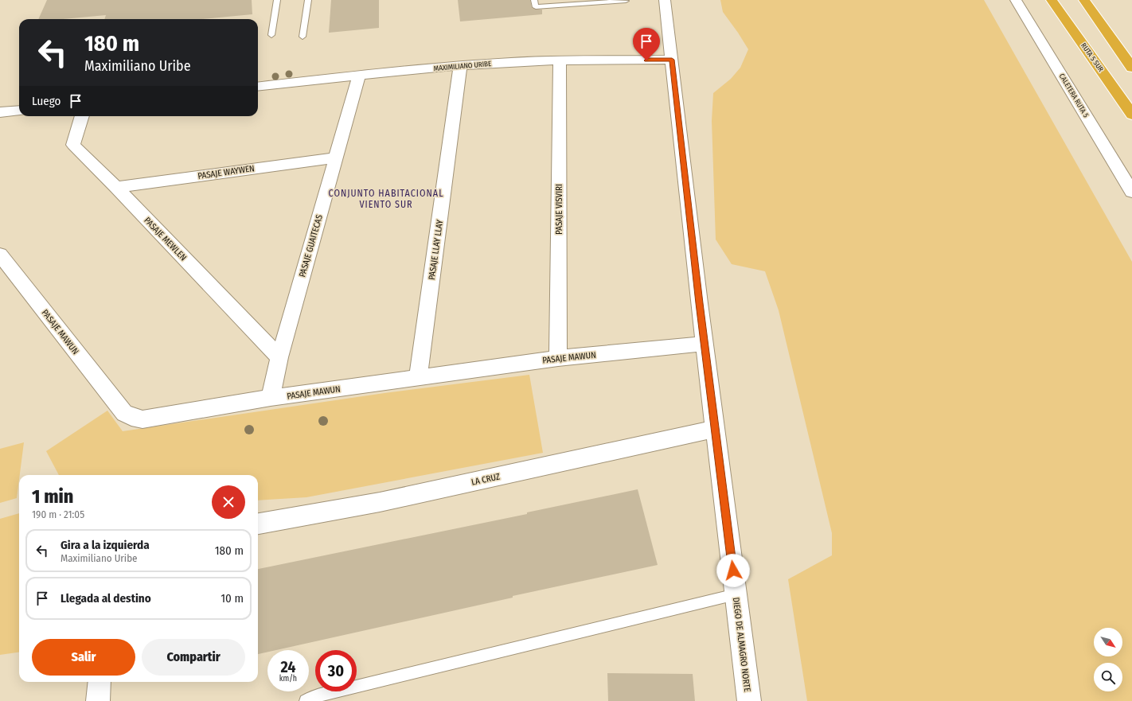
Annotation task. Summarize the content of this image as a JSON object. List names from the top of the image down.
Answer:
{
  "streets": {
    "highway": ["RUTA 5 SUR"],
    "street": [
      "MAXIMILIANO URIBE",
      "CALETERA RUTA 5",
      "PASAJE WAYWEN",
      "PASAJE VISVIRI",
      "PASAJE MEWLEN",
      "PASAJE GUAITECAS",
      "PASAJE LLAY LLAY",
      "PASAJE MAWUN",
      "LA CRUZ",
      "DIEGO DE ALMAGRO NORTE"
    ]
  },
  "crossings": [
    ["MAXIMILIANO URIBE", "PASAJE VISVIRI"],
    ["MAXIMILIANO URIBE", "PASAJE GUAITECAS"],
    ["MAXIMILIANO URIBE", "PASAJE LLAY LLAY"],
    ["MAXIMILIANO URIBE", "DIEGO DE ALMAGRO NORTE"],
    ["PASAJE WAYWEN", "PASAJE MEWLEN"],
    ["PASAJE WAYWEN", "PASAJE GUAITECAS"],
    ["PASAJE VISVIRI", "PASAJE MAWUN"],
    ["PASAJE MEWLEN", "PASAJE GUAITECAS"],
    ["PASAJE GUAITECAS", "PASAJE MAWUN"],
    ["PASAJE LLAY LLAY", "PASAJE MAWUN"],
    ["PASAJE MAWUN", "DIEGO DE ALMAGRO NORTE"],
    ["LA CRUZ", "DIEGO DE ALMAGRO NORTE"]
  ],
  "districts": ["CONJUNTO HABITACIONAL VIENTO SUR"],
  "north": "bottom right",
  "page": {
    "turn": ["180 m", "Maximiliano Uribe"],
    "then": "Luego",
    "heading": ["1 min", "190 m · 21:05"],
    "list": [
      {
        "name": "Gira a la izquierda",
        "note": "Maximiliano Uribe",
        "value": "180 m"
      },
      {
        "name": "Llegada al destino",
        "value": "10 m"
      }
    ],
    "buttons": ["Salir", "Compartir"],
    "speed": "24 km/h",
    "limit": "30"
  }
}
